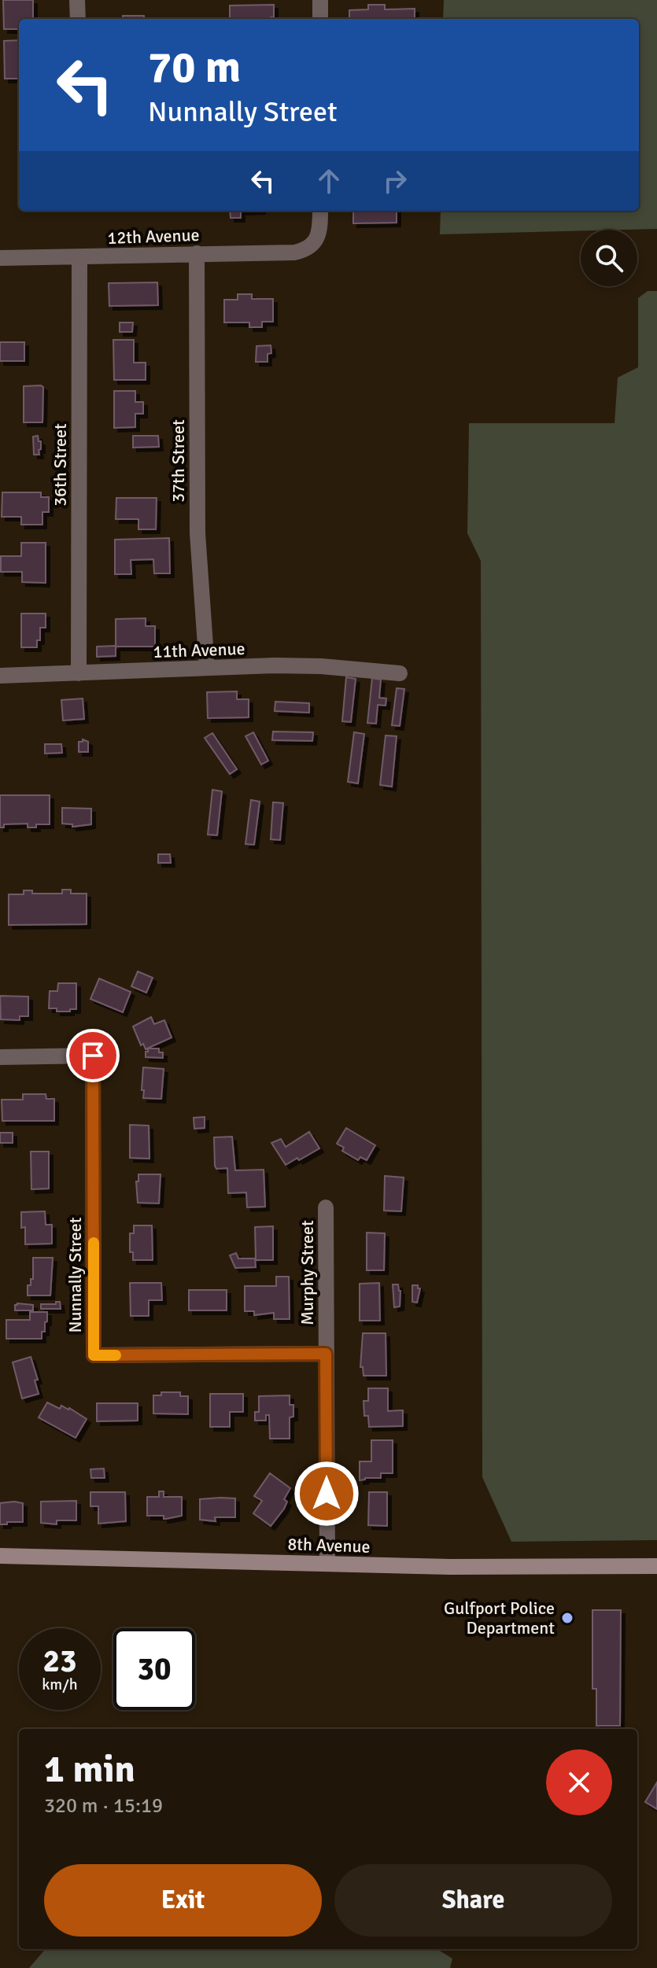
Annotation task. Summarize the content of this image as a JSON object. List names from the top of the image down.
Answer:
{
  "streets": {
    "street": [
      "12th Avenue",
      "37th Street",
      "36th Street",
      "11th Avenue",
      "Murphy Street",
      "Nunnally Street",
      "8th Avenue"
    ]
  },
  "crossings": [
    ["12th Avenue", "37th Street"],
    ["12th Avenue", "36th Street"],
    ["37th Street", "11th Avenue"],
    ["36th Street", "11th Avenue"],
    ["Murphy Street", "Nunnally Street"],
    ["Murphy Street", "8th Avenue"]
  ],
  "places": ["Gulfport Police Department"],
  "page": {
    "turn": ["70 m", "Nunnally Street"],
    "speed": "23 km/h",
    "limit": "30",
    "heading": ["1 min", "320 m · 15:19"],
    "buttons": ["Exit", "Share"]
  }
}
